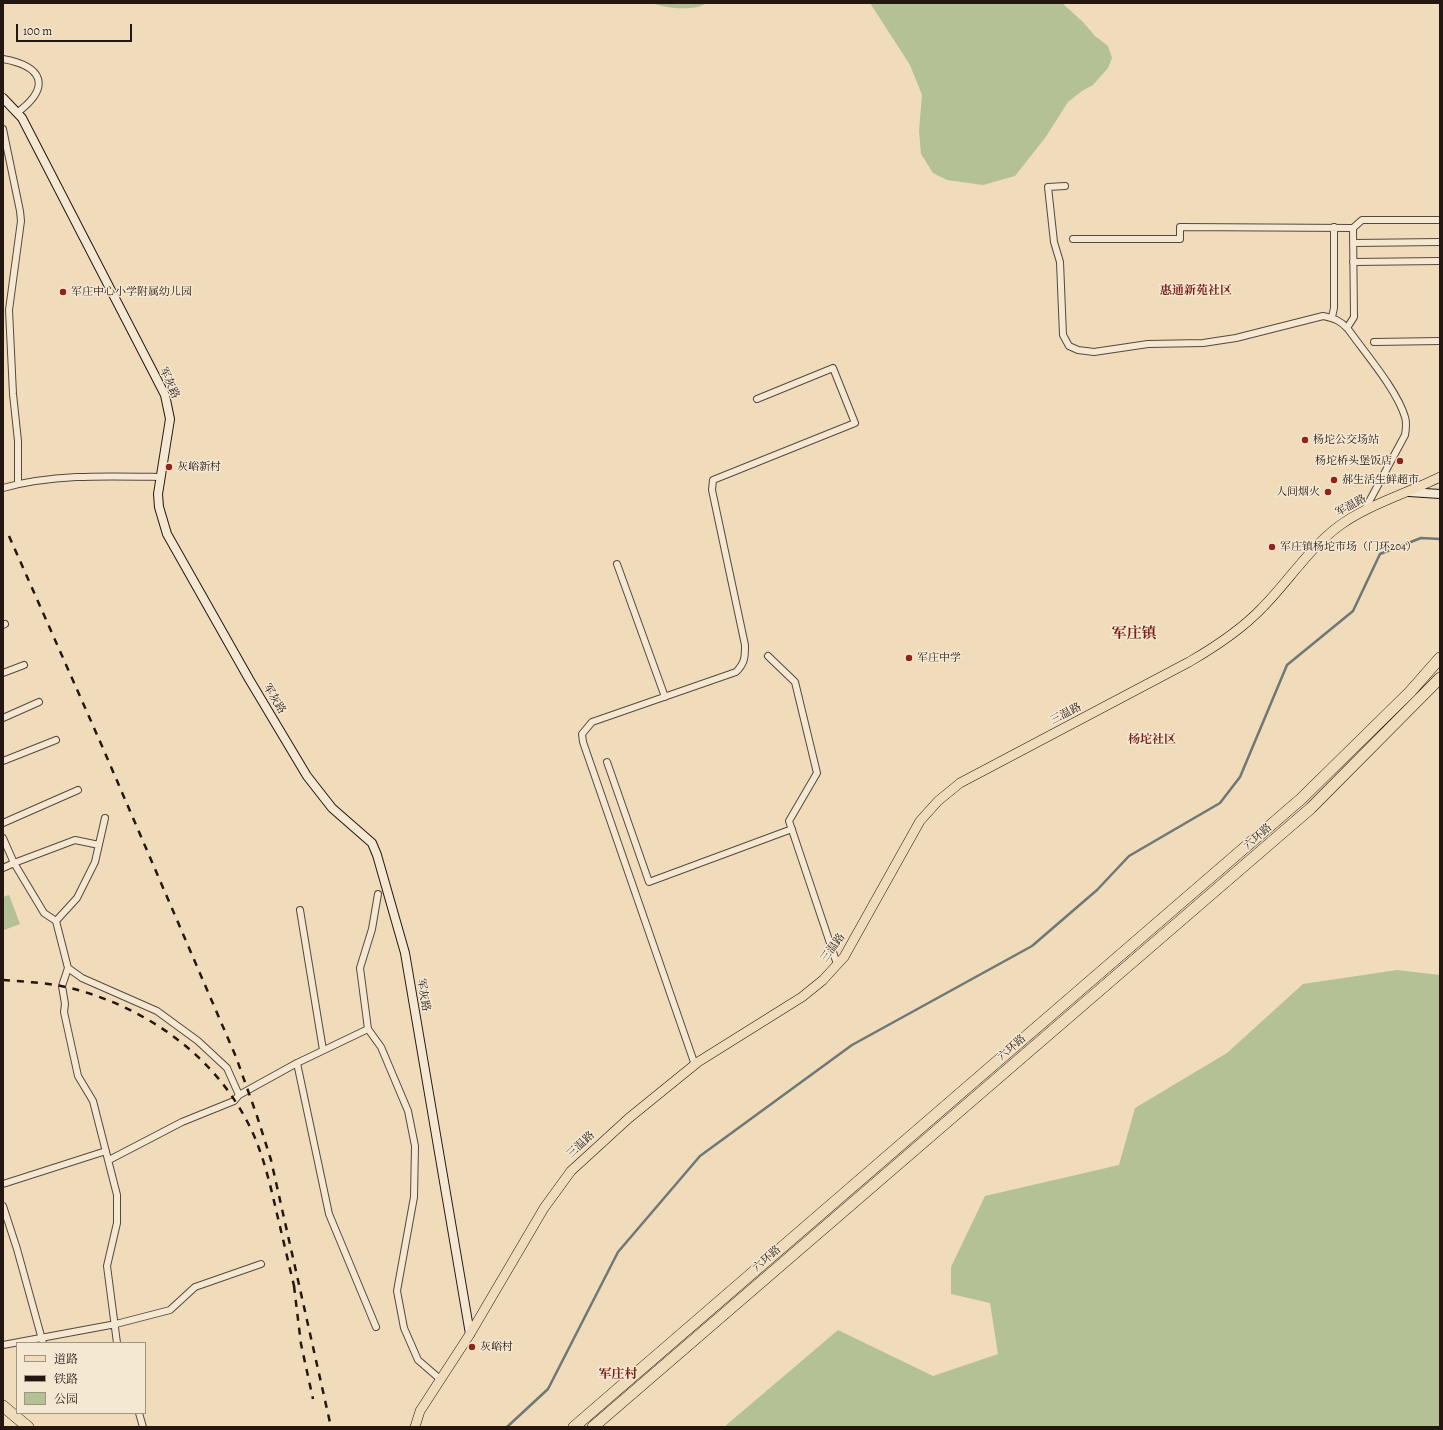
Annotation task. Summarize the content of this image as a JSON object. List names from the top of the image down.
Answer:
{
  "streets": {
    "highway": ["六环路"],
    "main road": ["军温路", "三温路"],
    "street": ["军灰路"]
  },
  "crossings": [
    ["军灰路", "三温路"],
    ["军温路", "三温路"]
  ],
  "districts": [
    "惠通新苑社区",
    "军庄镇",
    "杨坨社区",
    "军庄村"
  ],
  "places": [
    "军庄中心小学附属幼儿园",
    "杨坨公交场站",
    "杨坨桥头堡饭店",
    "灰峪新村",
    "郝生活生鲜超市",
    "人间烟火",
    "军庄镇杨坨市场（门环204）",
    "军庄中学",
    "灰峪村"
  ],
  "legend": ["道路", "铁路", "公园"],
  "scale_bar": "100 m"
}
